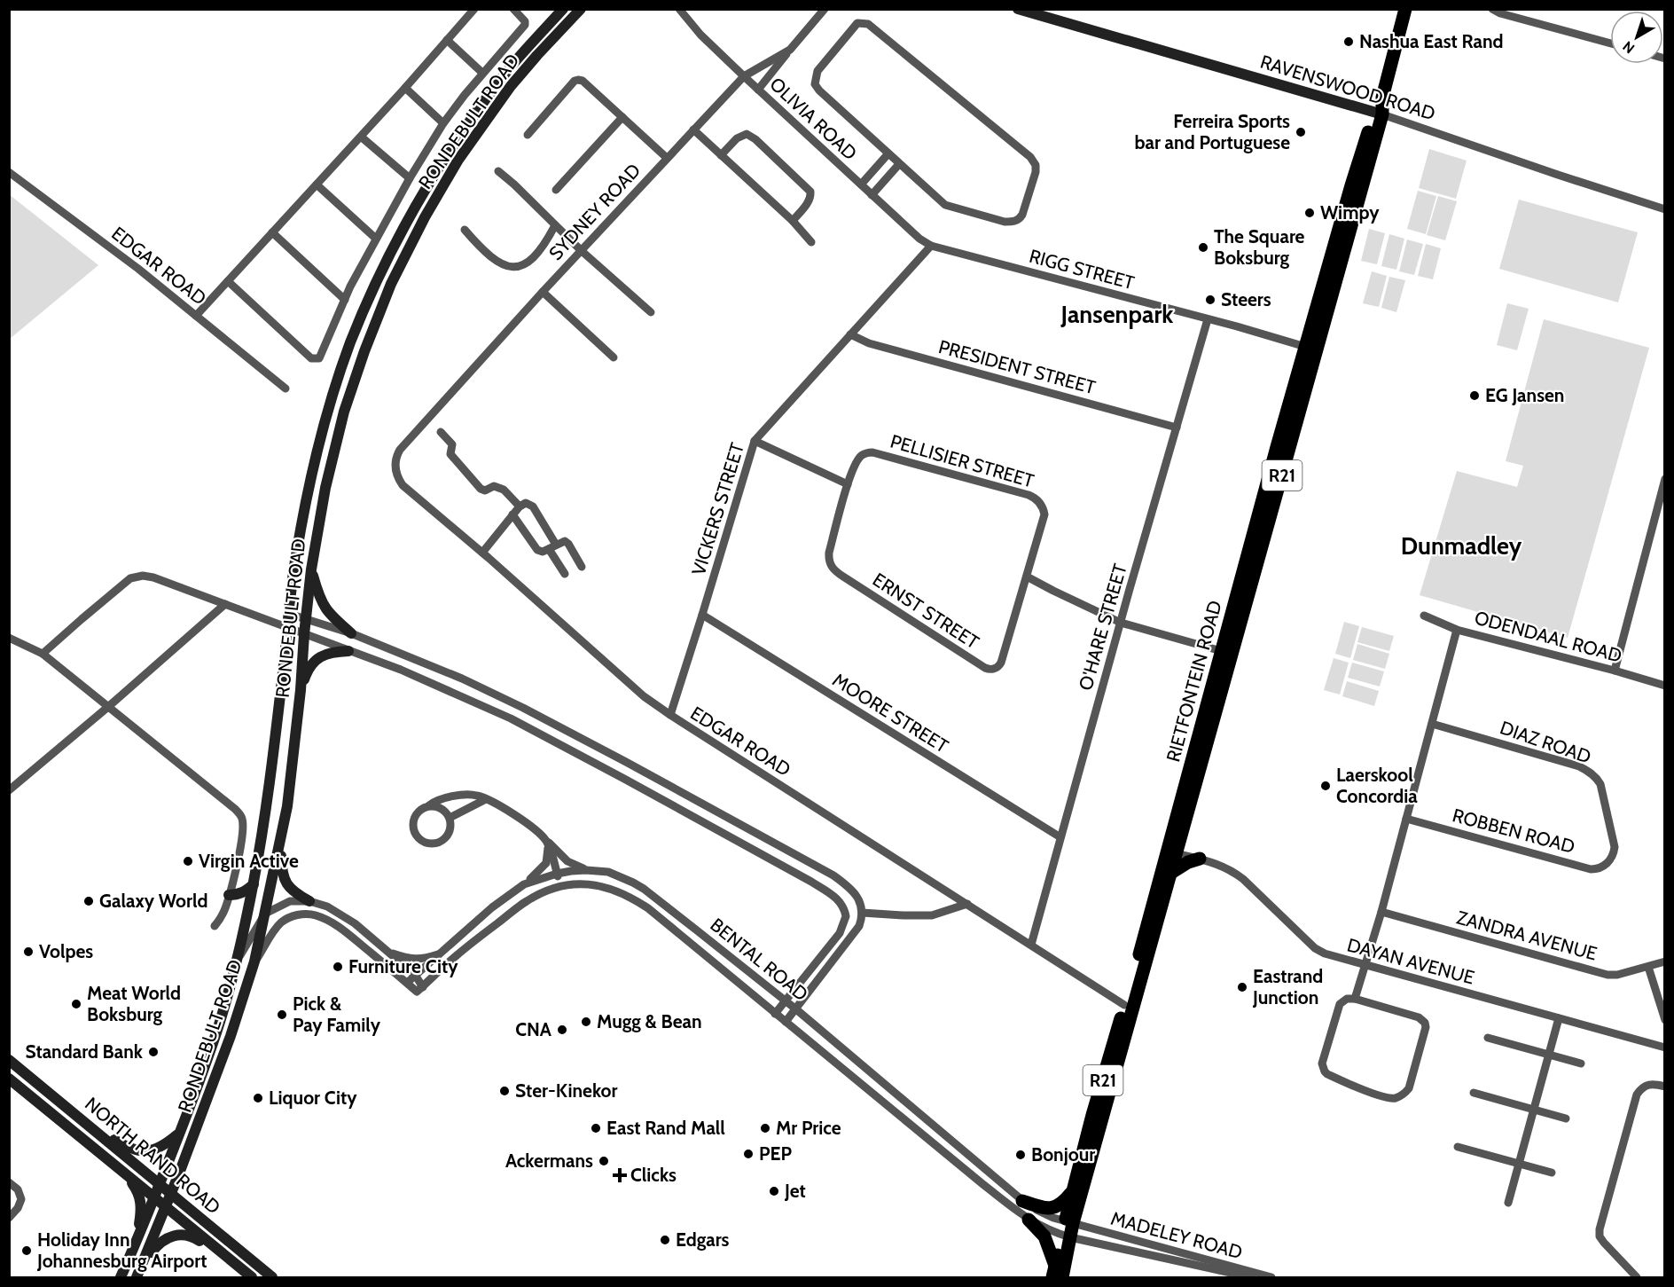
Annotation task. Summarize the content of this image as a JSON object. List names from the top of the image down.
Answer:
{
  "streets": {
    "main road": [
      "RAVENSWOOD ROAD",
      "RONDEBULT ROAD",
      "R21",
      "RIETFONTEIN ROAD",
      "NORTH RAND ROAD"
    ],
    "street": [
      "OLIVIA ROAD",
      "SYDNEY ROAD",
      "EDGAR ROAD",
      "RIGG STREET",
      "PRESIDENT STREET",
      "PELLISIER STREET",
      "VICKERS STREET",
      "ERNST STREET",
      "O'HARE STREET",
      "ODENDAAL ROAD",
      "MOORE STREET",
      "DIAZ ROAD",
      "ROBBEN ROAD",
      "ZANDRA AVENUE",
      "BENTAL ROAD",
      "DAYAN AVENUE",
      "MADELEY ROAD"
    ]
  },
  "crossings": [
    ["RAVENSWOOD ROAD", "RIETFONTEIN ROAD"],
    ["OLIVIA ROAD", "SYDNEY ROAD"],
    ["OLIVIA ROAD", "RIGG STREET"],
    ["OLIVIA ROAD", "VICKERS STREET"],
    ["RONDEBULT ROAD", "NORTH RAND ROAD"],
    ["SYDNEY ROAD", "EDGAR ROAD"],
    ["EDGAR ROAD", "VICKERS STREET"],
    ["EDGAR ROAD", "O'HARE STREET"],
    ["EDGAR ROAD", "RIETFONTEIN ROAD"],
    ["RIGG STREET", "VICKERS STREET"],
    ["RIGG STREET", "O'HARE STREET"],
    ["RIGG STREET", "RIETFONTEIN ROAD"],
    ["PRESIDENT STREET", "VICKERS STREET"],
    ["PRESIDENT STREET", "O'HARE STREET"],
    ["PELLISIER STREET", "ERNST STREET"],
    ["VICKERS STREET", "MOORE STREET"],
    ["O'HARE STREET", "MOORE STREET"],
    ["RIETFONTEIN ROAD", "BENTAL ROAD"],
    ["RIETFONTEIN ROAD", "DAYAN AVENUE"],
    ["RIETFONTEIN ROAD", "MADELEY ROAD"],
    ["DIAZ ROAD", "ROBBEN ROAD"],
    ["BENTAL ROAD", "MADELEY ROAD"]
  ],
  "districts": ["Jansenpark", "Dunmadley"],
  "places": {
    "other": [
      "Nashua East Rand",
      "Ferreira Sports bar and Portuguese",
      "Wimpy",
      "The Square Boksburg",
      "Steers",
      "EG Jansen",
      "Laerskool Concordia",
      "Virgin Active",
      "Galaxy World",
      "Volpes",
      "Furniture City",
      "Eastrand Junction",
      "Meat World Boksburg",
      "Pick & Pay Family",
      "Mugg & Bean",
      "CNA",
      "Standard Bank",
      "Ster-Kinekor",
      "Liquor City",
      "East Rand Mall",
      "Mr Price",
      "PEP",
      "Bonjour",
      "Ackermans",
      "Jet",
      "Edgars",
      "Holiday Inn Johannesburg Airport"
    ],
    "health": ["Clicks"]
  },
  "north": "bottom left"
}
